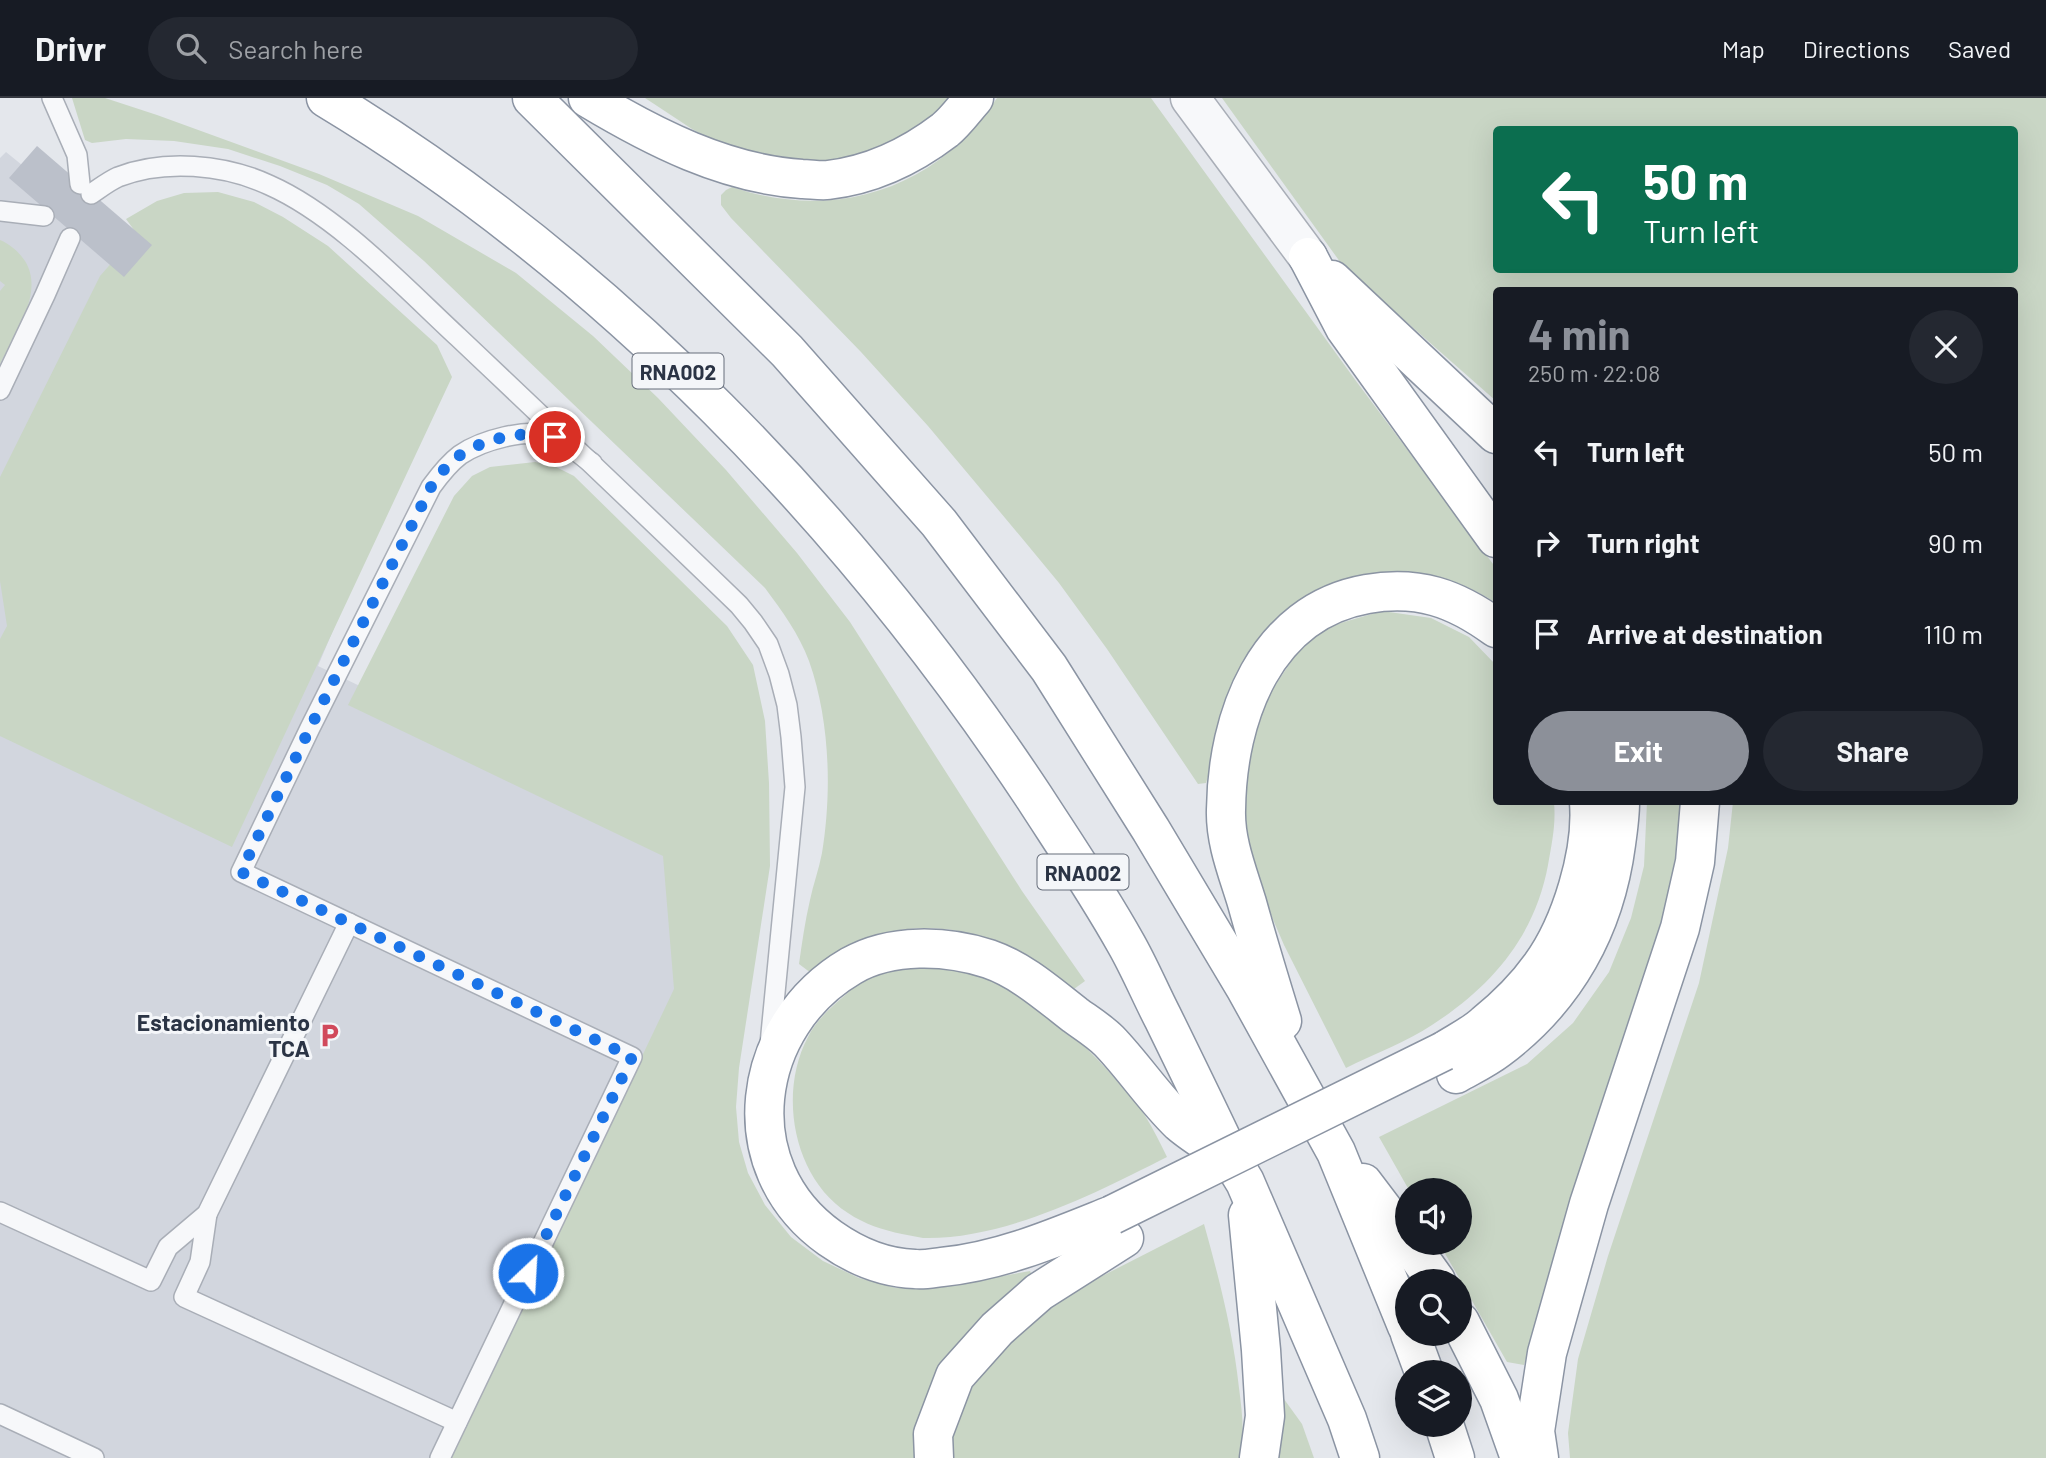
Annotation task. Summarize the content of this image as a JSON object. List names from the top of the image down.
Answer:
{
  "streets": {
    "highway": ["RNA002"]
  },
  "places": {
    "parking": ["Estacionamiento TCA"]
  },
  "page": {
    "header": "Drivr",
    "search": "Search here",
    "nav": ["Map", "Directions", "Saved"],
    "turn": ["50 m", "Turn left"],
    "heading": ["4 min", "250 m · 22:08"],
    "list": [
      {
        "name": "Turn left",
        "value": "50 m"
      },
      {
        "name": "Turn right",
        "value": "90 m"
      },
      {
        "name": "Arrive at destination",
        "value": "110 m"
      }
    ],
    "buttons": ["Exit", "Share"]
  }
}
